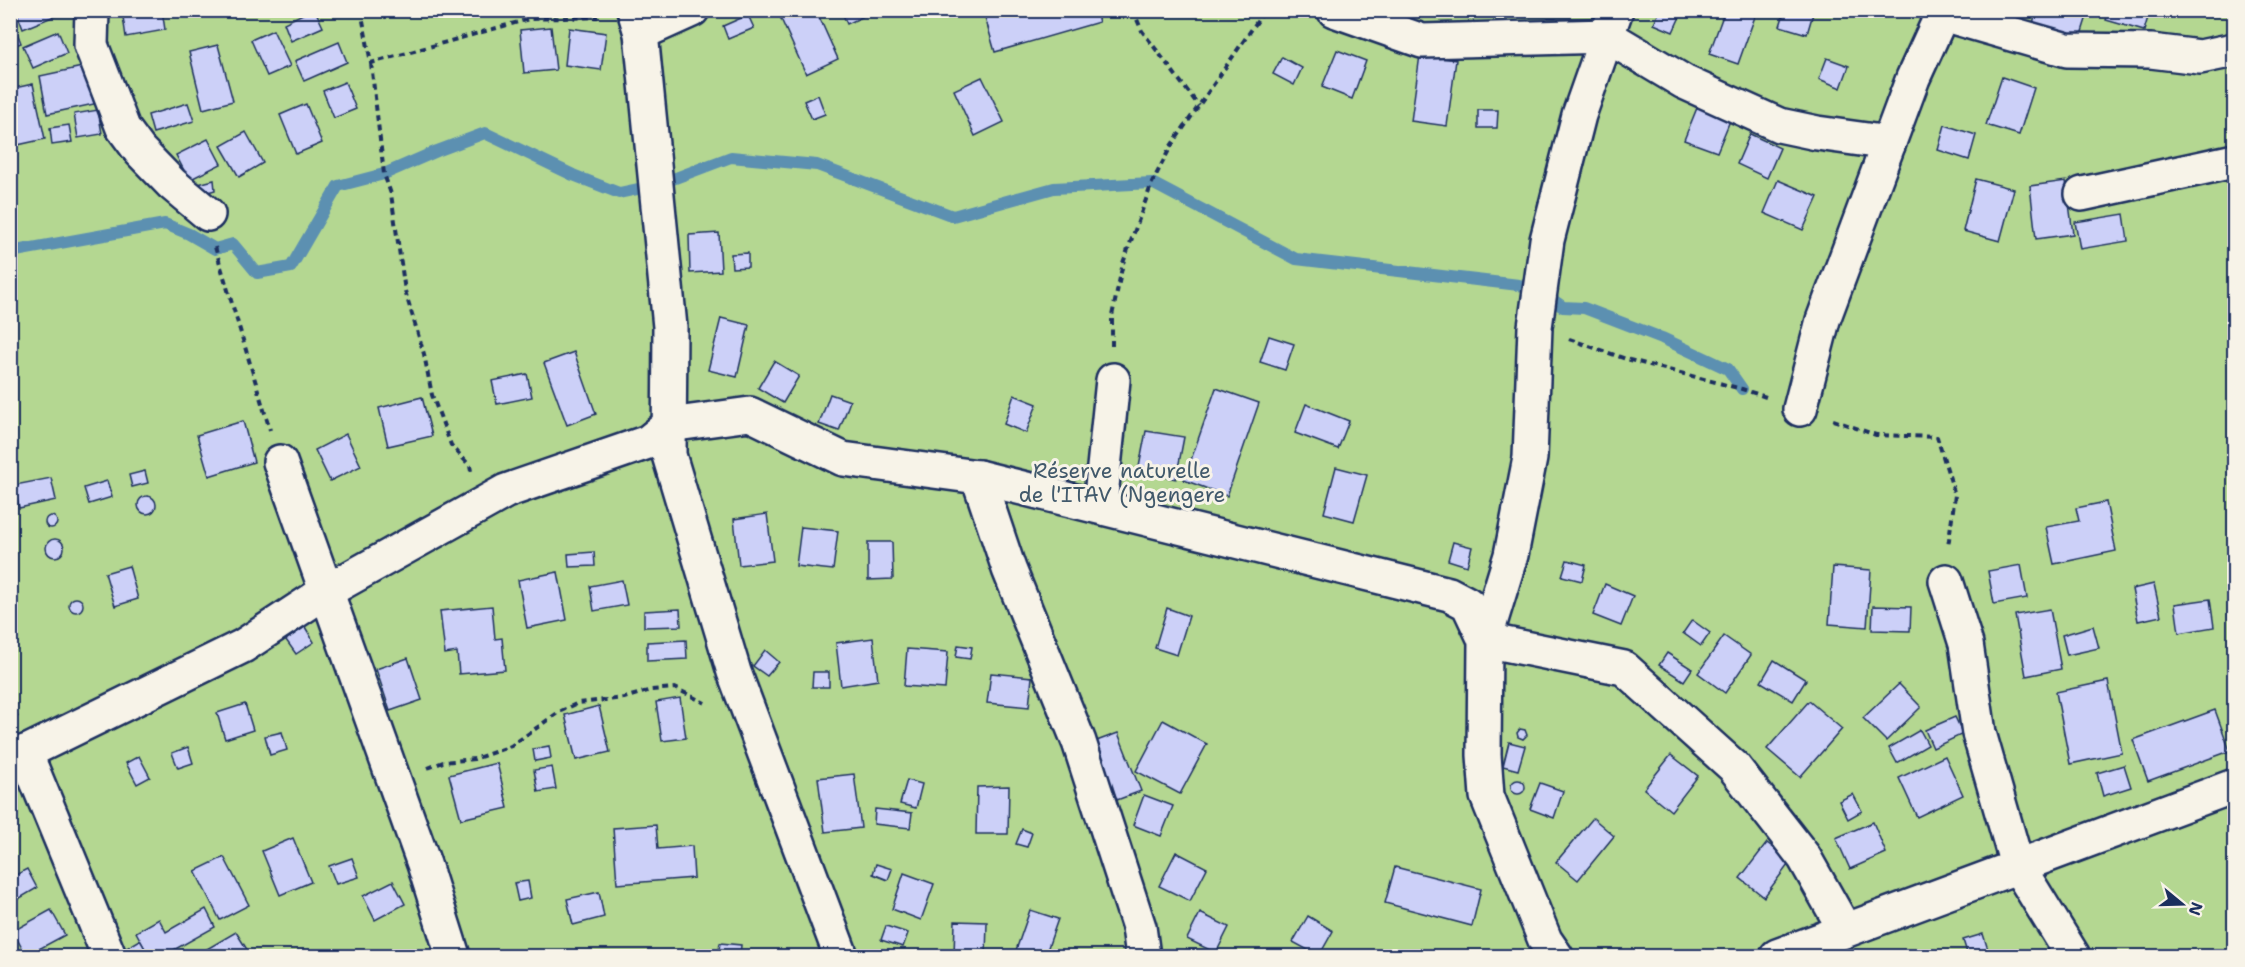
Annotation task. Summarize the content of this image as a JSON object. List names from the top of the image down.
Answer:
{
  "parks": ["Réserve naturelle de l'ITAV (Ngengere"],
  "north": "right"
}
